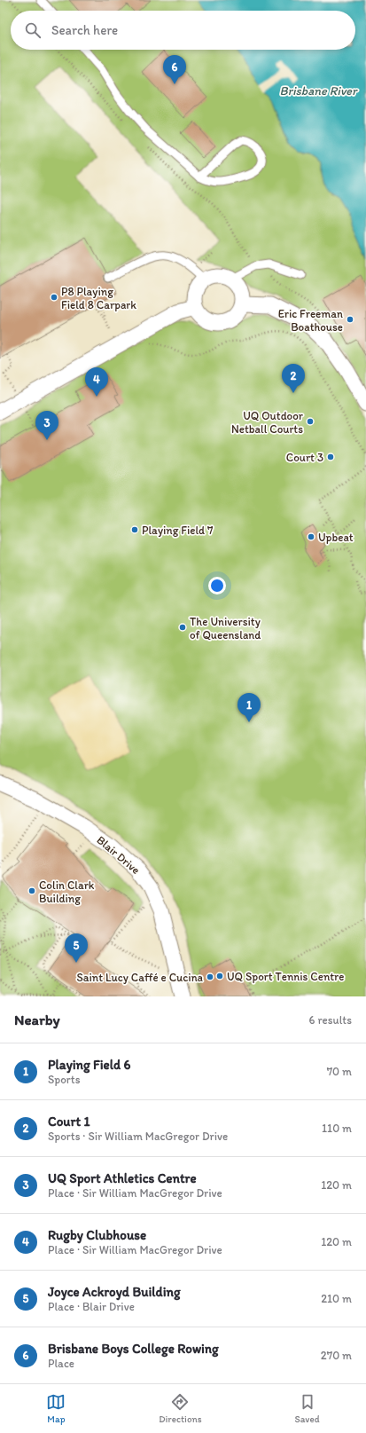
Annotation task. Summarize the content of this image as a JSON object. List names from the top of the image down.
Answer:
{
  "streets": {
    "street": ["Blair Drive"]
  },
  "water": ["Brisbane River"],
  "places": [
    "P8 Playing Field 8 Carpark",
    "Eric Freeman Boathouse",
    "UQ Outdoor Netball Courts",
    "Court 3",
    "Playing Field 7",
    "Upbeat",
    "The University of Queensland",
    "Colin Clark Building",
    "UQ Sport Tennis Centre",
    "Saint Lucy Caffé e Cucina"
  ],
  "page": {
    "search": "Search here",
    "pins": [
      "6",
      "2",
      "4",
      "3",
      "1",
      "5"
    ],
    "heading": ["Nearby", "6 results"],
    "list": [
      {
        "mark": "1",
        "name": "Playing Field 6",
        "note": "Sports",
        "value": "70 m"
      },
      {
        "mark": "2",
        "name": "Court 1",
        "note": "Sports · Sir William MacGregor Drive",
        "value": "110 m"
      },
      {
        "mark": "3",
        "name": "UQ Sport Athletics Centre",
        "note": "Place · Sir William MacGregor Drive",
        "value": "120 m"
      },
      {
        "mark": "4",
        "name": "Rugby Clubhouse",
        "note": "Place · Sir William MacGregor Drive",
        "value": "120 m"
      },
      {
        "mark": "5",
        "name": "Joyce Ackroyd Building",
        "note": "Place · Blair Drive",
        "value": "210 m"
      },
      {
        "mark": "6",
        "name": "Brisbane Boys College Rowing",
        "note": "Place",
        "value": "270 m"
      }
    ],
    "nav": ["Map", "Directions", "Saved"]
  }
}
